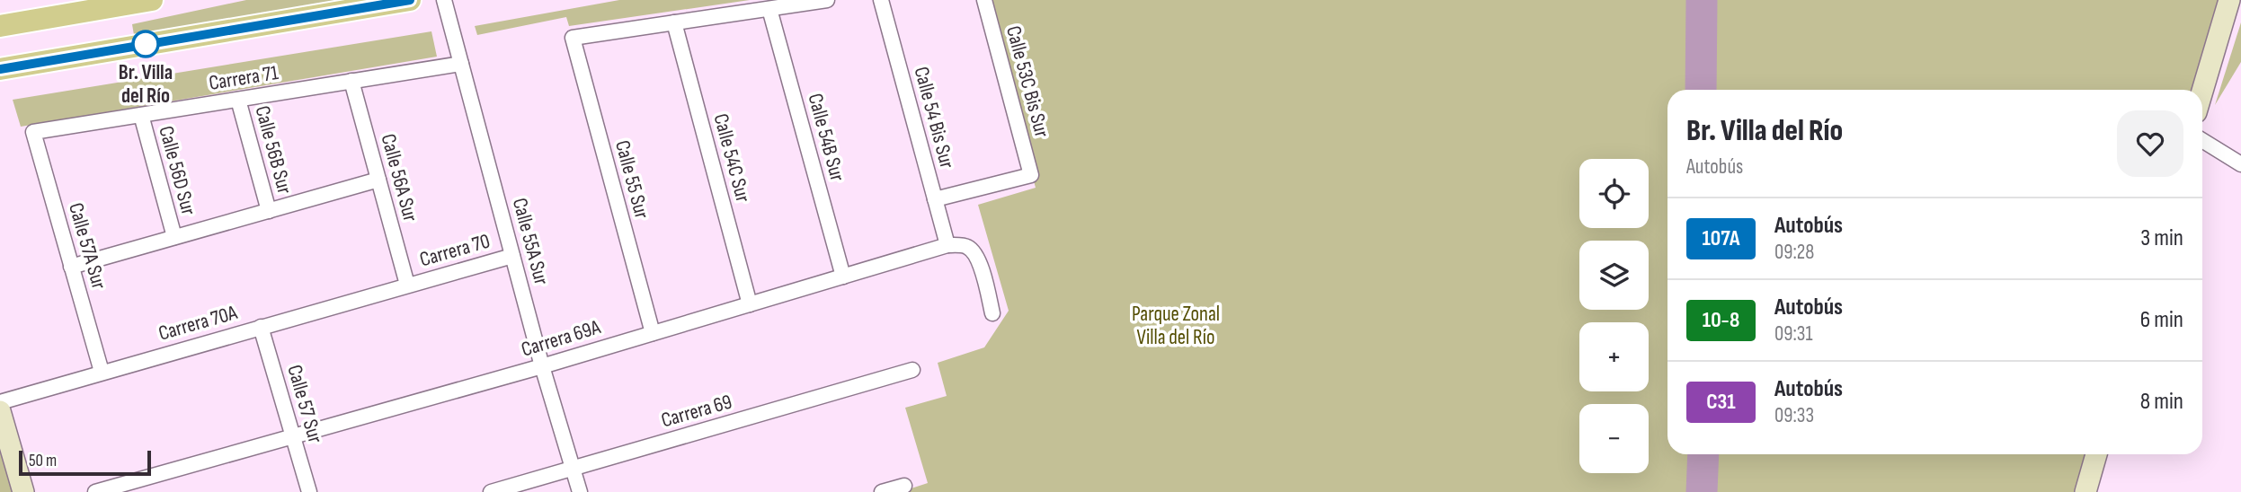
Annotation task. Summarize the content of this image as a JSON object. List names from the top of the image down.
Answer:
{
  "streets": {
    "street": [
      "Carrera 71",
      "Calle 53C Bis Sur",
      "Calle 54 Bis Sur",
      "Calle 54B Sur",
      "Calle 56B Sur",
      "Calle 54C Sur",
      "Calle 56D Sur",
      "Calle 56A Sur",
      "Calle 55 Sur",
      "Calle 55A Sur",
      "Calle 57A Sur",
      "Carrera 70",
      "Carrera 70A",
      "Carrera 69A",
      "Calle 57 Sur",
      "Carrera 69"
    ]
  },
  "crossings": [
    ["Carrera 71", "Calle 56B Sur"],
    ["Carrera 71", "Calle 56D Sur"],
    ["Carrera 71", "Calle 56A Sur"],
    ["Carrera 71", "Calle 55A Sur"],
    ["Carrera 71", "Calle 57A Sur"],
    ["Calle 53C Bis Sur", "Calle 54 Bis Sur"],
    ["Calle 54 Bis Sur", "Carrera 69A"],
    ["Calle 54B Sur", "Carrera 69A"],
    ["Calle 54C Sur", "Calle 55 Sur"],
    ["Calle 54C Sur", "Carrera 69A"],
    ["Calle 56A Sur", "Carrera 70"],
    ["Calle 56A Sur", "Carrera 70A"],
    ["Calle 55 Sur", "Carrera 69A"],
    ["Calle 55A Sur", "Carrera 70"],
    ["Calle 55A Sur", "Carrera 69A"],
    ["Calle 55A Sur", "Carrera 69"],
    ["Calle 57A Sur", "Carrera 70A"],
    ["Carrera 70", "Carrera 70A"],
    ["Carrera 70A", "Calle 57 Sur"],
    ["Carrera 69A", "Calle 57 Sur"]
  ],
  "parks": ["Parque Zonal Villa del Río"],
  "places": ["Br. Villa del Río"],
  "lines": ["bus line 107A"],
  "scale_bar": "50 m",
  "page": {
    "heading": ["Br. Villa del Río", "Autobús"],
    "map_buttons": ["+", "−"],
    "list": [
      {
        "mark": "107A",
        "name": "Autobús",
        "note": "09:28",
        "value": "3 min"
      },
      {
        "mark": "10-8",
        "name": "Autobús",
        "note": "09:31",
        "value": "6 min"
      },
      {
        "mark": "C31",
        "name": "Autobús",
        "note": "09:33",
        "value": "8 min"
      }
    ],
    "scale": "50 m"
  }
}
